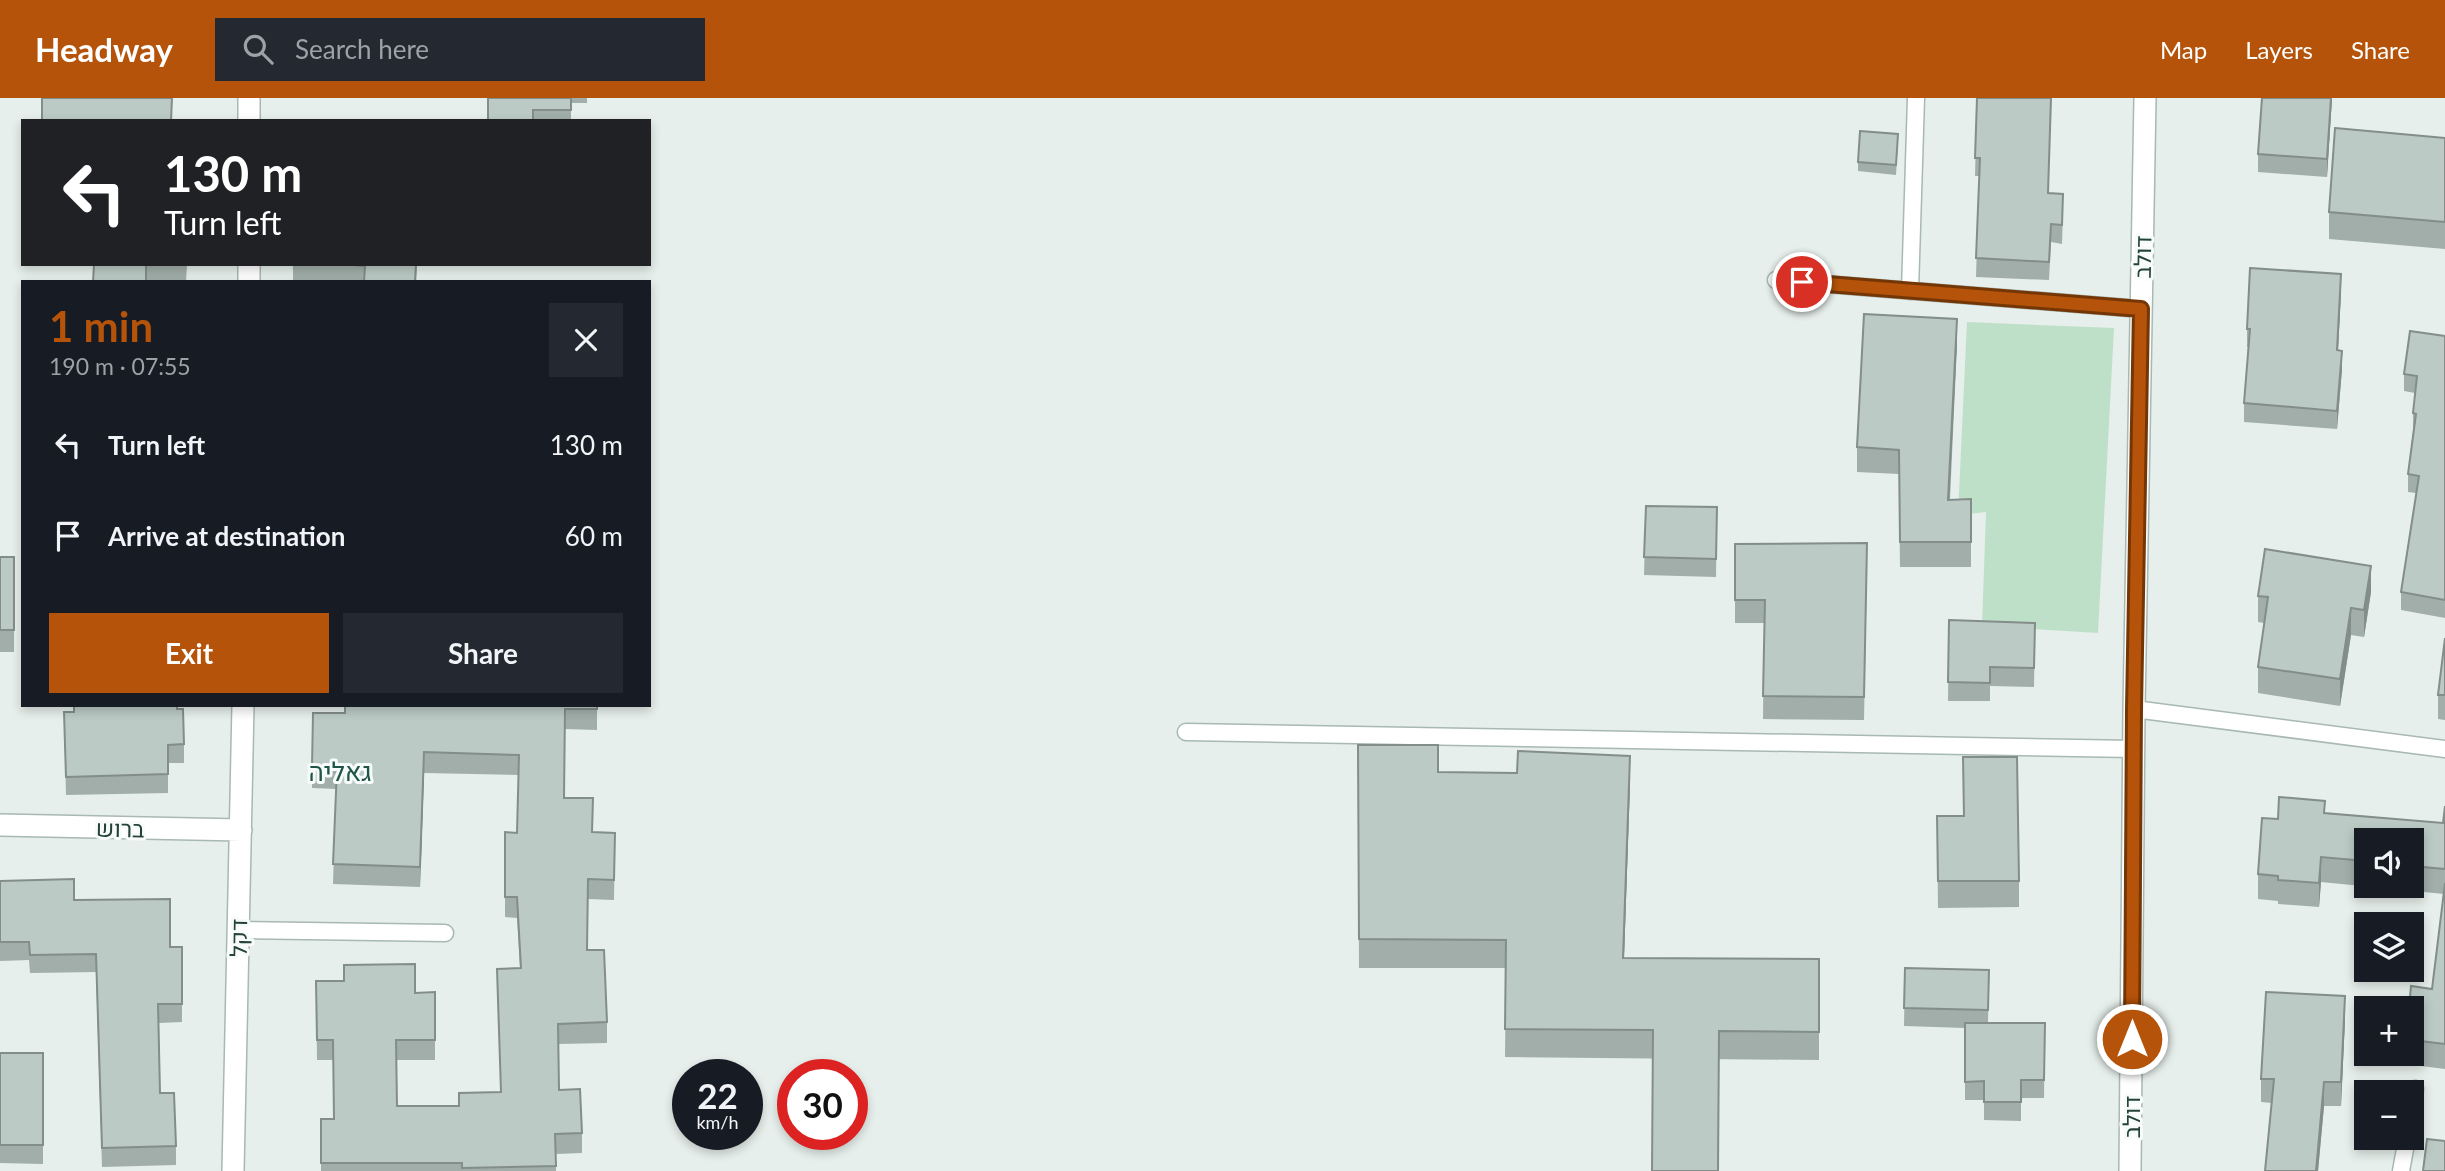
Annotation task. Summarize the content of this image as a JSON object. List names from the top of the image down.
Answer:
{
  "streets": {
    "street": ["דולב", "ברוש", "דקל"]
  },
  "crossings": [
    ["ברוש", "דקל"]
  ],
  "districts": ["גאליה"],
  "page": {
    "header": "Headway",
    "search": "Search here",
    "nav": ["Map", "Layers", "Share"],
    "turn": ["130 m", "Turn left"],
    "heading": ["1 min", "190 m · 07:55"],
    "list": [
      {
        "name": "Turn left",
        "value": "130 m"
      },
      {
        "name": "Arrive at destination",
        "value": "60 m"
      }
    ],
    "buttons": ["Exit", "Share"],
    "map_buttons": ["+", "−"],
    "speed": "22 km/h",
    "limit": "30"
  }
}
